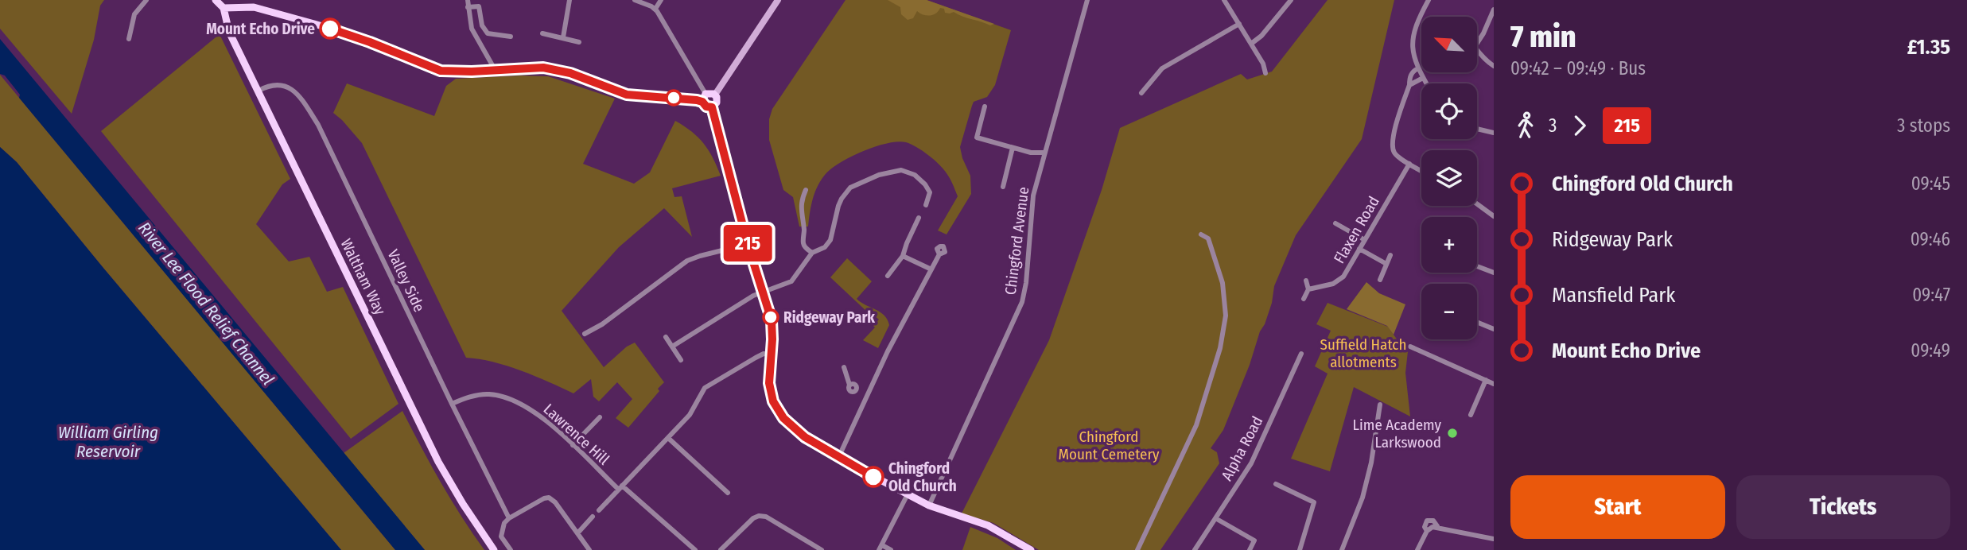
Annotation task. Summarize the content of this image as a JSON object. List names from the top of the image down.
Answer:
{
  "streets": {
    "main road": ["Waltham Way"],
    "street": [
      "Flaxen Road",
      "Chingford Avenue",
      "Valley Side",
      "Lawrence Hill",
      "Alpha Road"
    ]
  },
  "crossings": [
    ["Waltham Way", "Valley Side"],
    ["Valley Side", "Lawrence Hill"]
  ],
  "water": ["River Lee Flood Relief Channel", "William Girling Reservoir"],
  "parks": ["Suffield Hatch allotments", "Chingford Mount Cemetery"],
  "places": [
    "Mount Echo Drive",
    "Ridgeway Park",
    "Lime Academy Larkswood",
    "Chingford Old Church"
  ],
  "lines": ["bus line 215"],
  "north": "top left",
  "page": {
    "on_map": "215",
    "heading": ["7 min", "09:42 – 09:49 · Bus", "£1.35"],
    "map_buttons": ["+", "−"],
    "legs": ["3", "215", "3 stops"],
    "list": [
      {
        "name": "Chingford Old Church",
        "value": "09:45"
      },
      {
        "name": "Ridgeway Park",
        "value": "09:46"
      },
      {
        "name": "Mansfield Park",
        "value": "09:47"
      },
      {
        "name": "Mount Echo Drive",
        "value": "09:49"
      }
    ],
    "buttons": ["Start", "Tickets"]
  }
}
